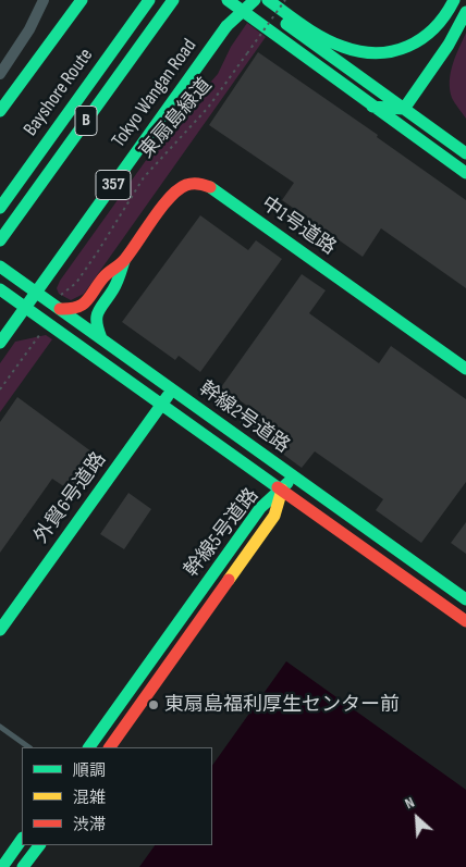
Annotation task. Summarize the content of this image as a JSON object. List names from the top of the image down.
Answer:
{
  "streets": {
    "main road": [
      "Bayshore Route",
      "Tokyo Wangan Road",
      "B",
      "357",
      "中1号道路",
      "幹線2号道路",
      "外貿6号道路",
      "幹線5号道路"
    ],
    "path": ["東扇島緑道"]
  },
  "crossings": [
    ["Tokyo Wangan Road", "幹線2号道路"],
    ["東扇島緑道", "中1号道路"],
    ["東扇島緑道", "幹線2号道路"],
    ["中1号道路", "幹線2号道路"],
    ["幹線2号道路", "外貿6号道路"],
    ["幹線2号道路", "幹線5号道路"]
  ],
  "places": ["東扇島福利厚生センター前"],
  "legend": ["順調", "混雑", "渋滞"],
  "north": "top left"
}
